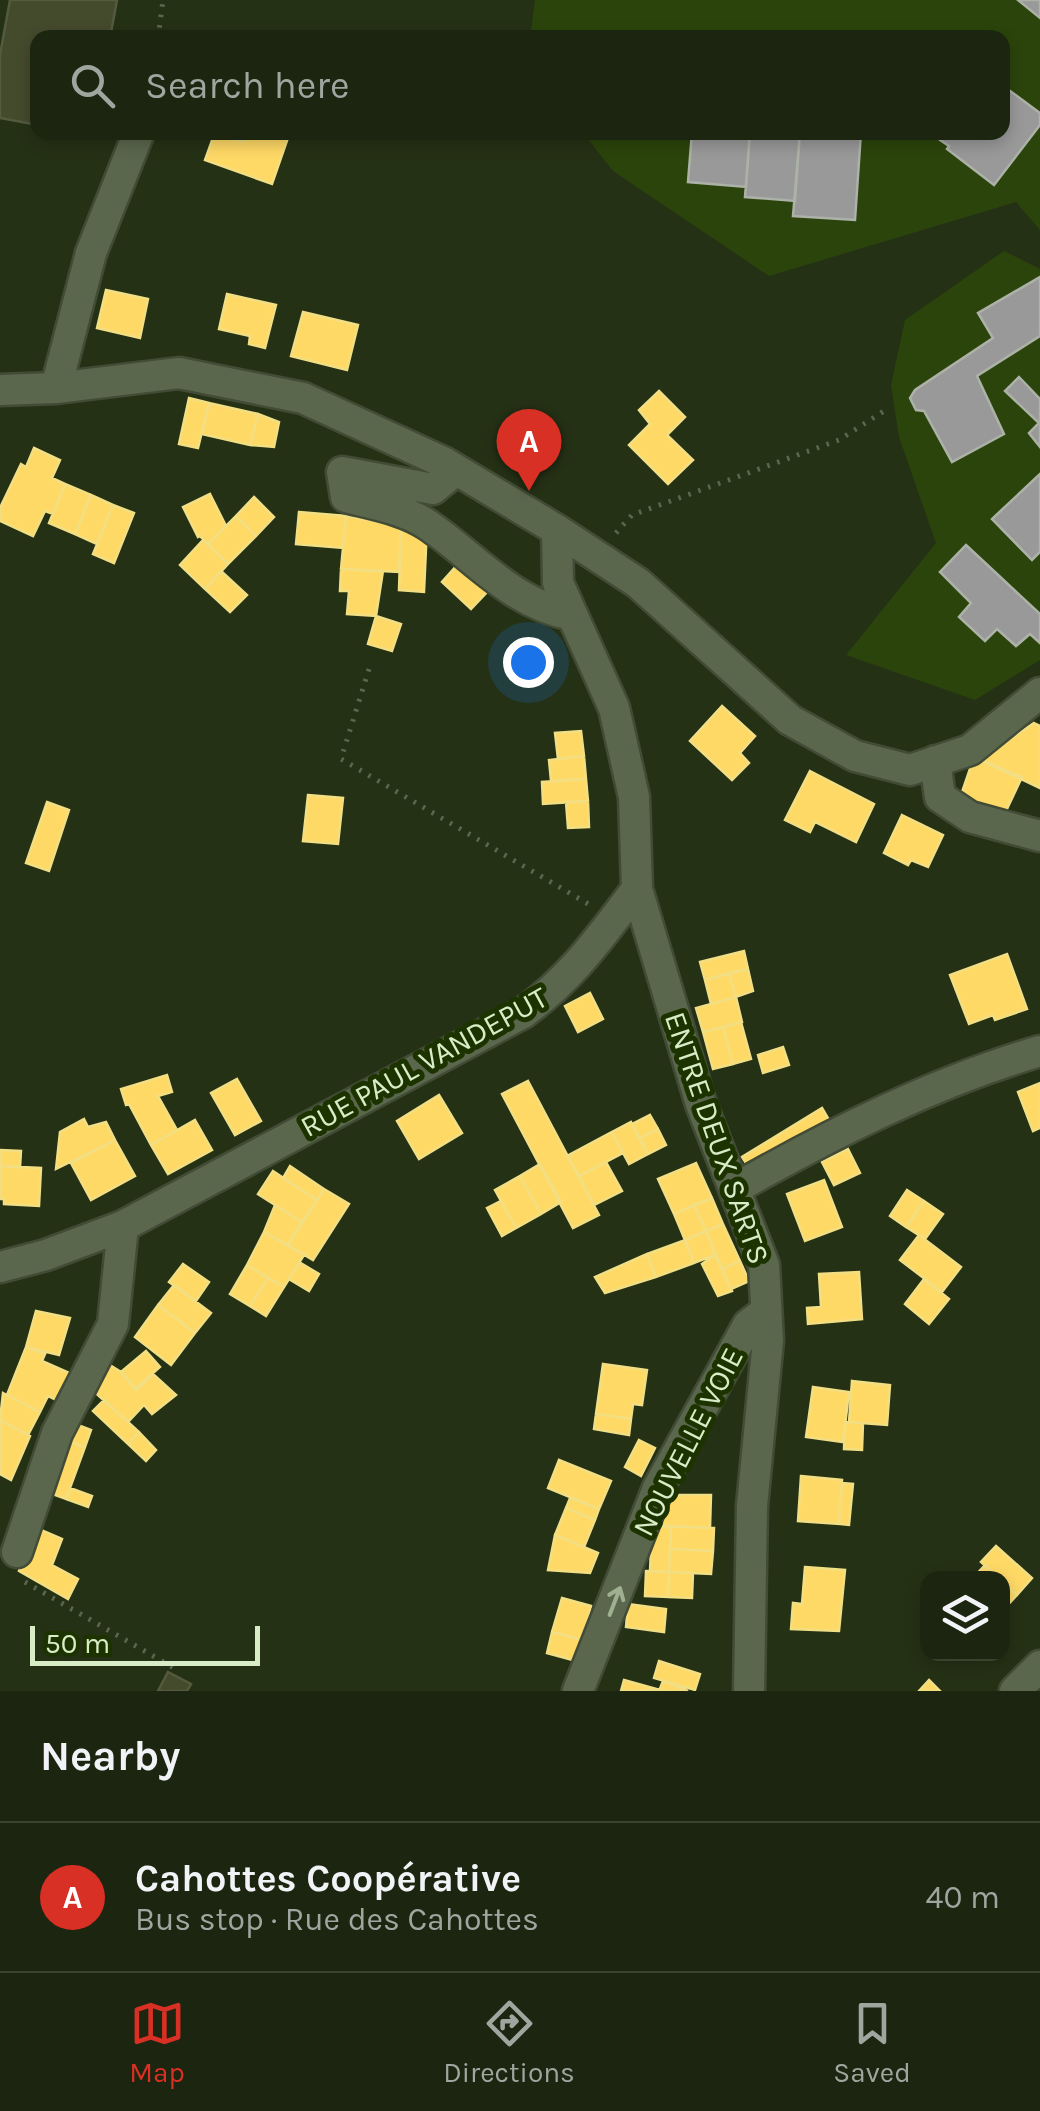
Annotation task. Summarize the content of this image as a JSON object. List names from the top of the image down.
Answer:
{
  "streets": {
    "street": ["RUE PAUL VANDEPUT", "ENTRE DEUX SARTS", "NOUVELLE VOIE"]
  },
  "crossings": [
    ["RUE PAUL VANDEPUT", "ENTRE DEUX SARTS"],
    ["ENTRE DEUX SARTS", "NOUVELLE VOIE"]
  ],
  "one_way": ["NOUVELLE VOIE"],
  "scale_bar": "50 m",
  "page": {
    "search": "Search here",
    "pins": "A",
    "scale": "50 m",
    "heading": "Nearby",
    "list": [
      {
        "mark": "A",
        "name": "Cahottes Coopérative",
        "note": "Bus stop · Rue des Cahottes",
        "value": "40 m"
      }
    ],
    "nav": ["Map", "Directions", "Saved"]
  }
}
